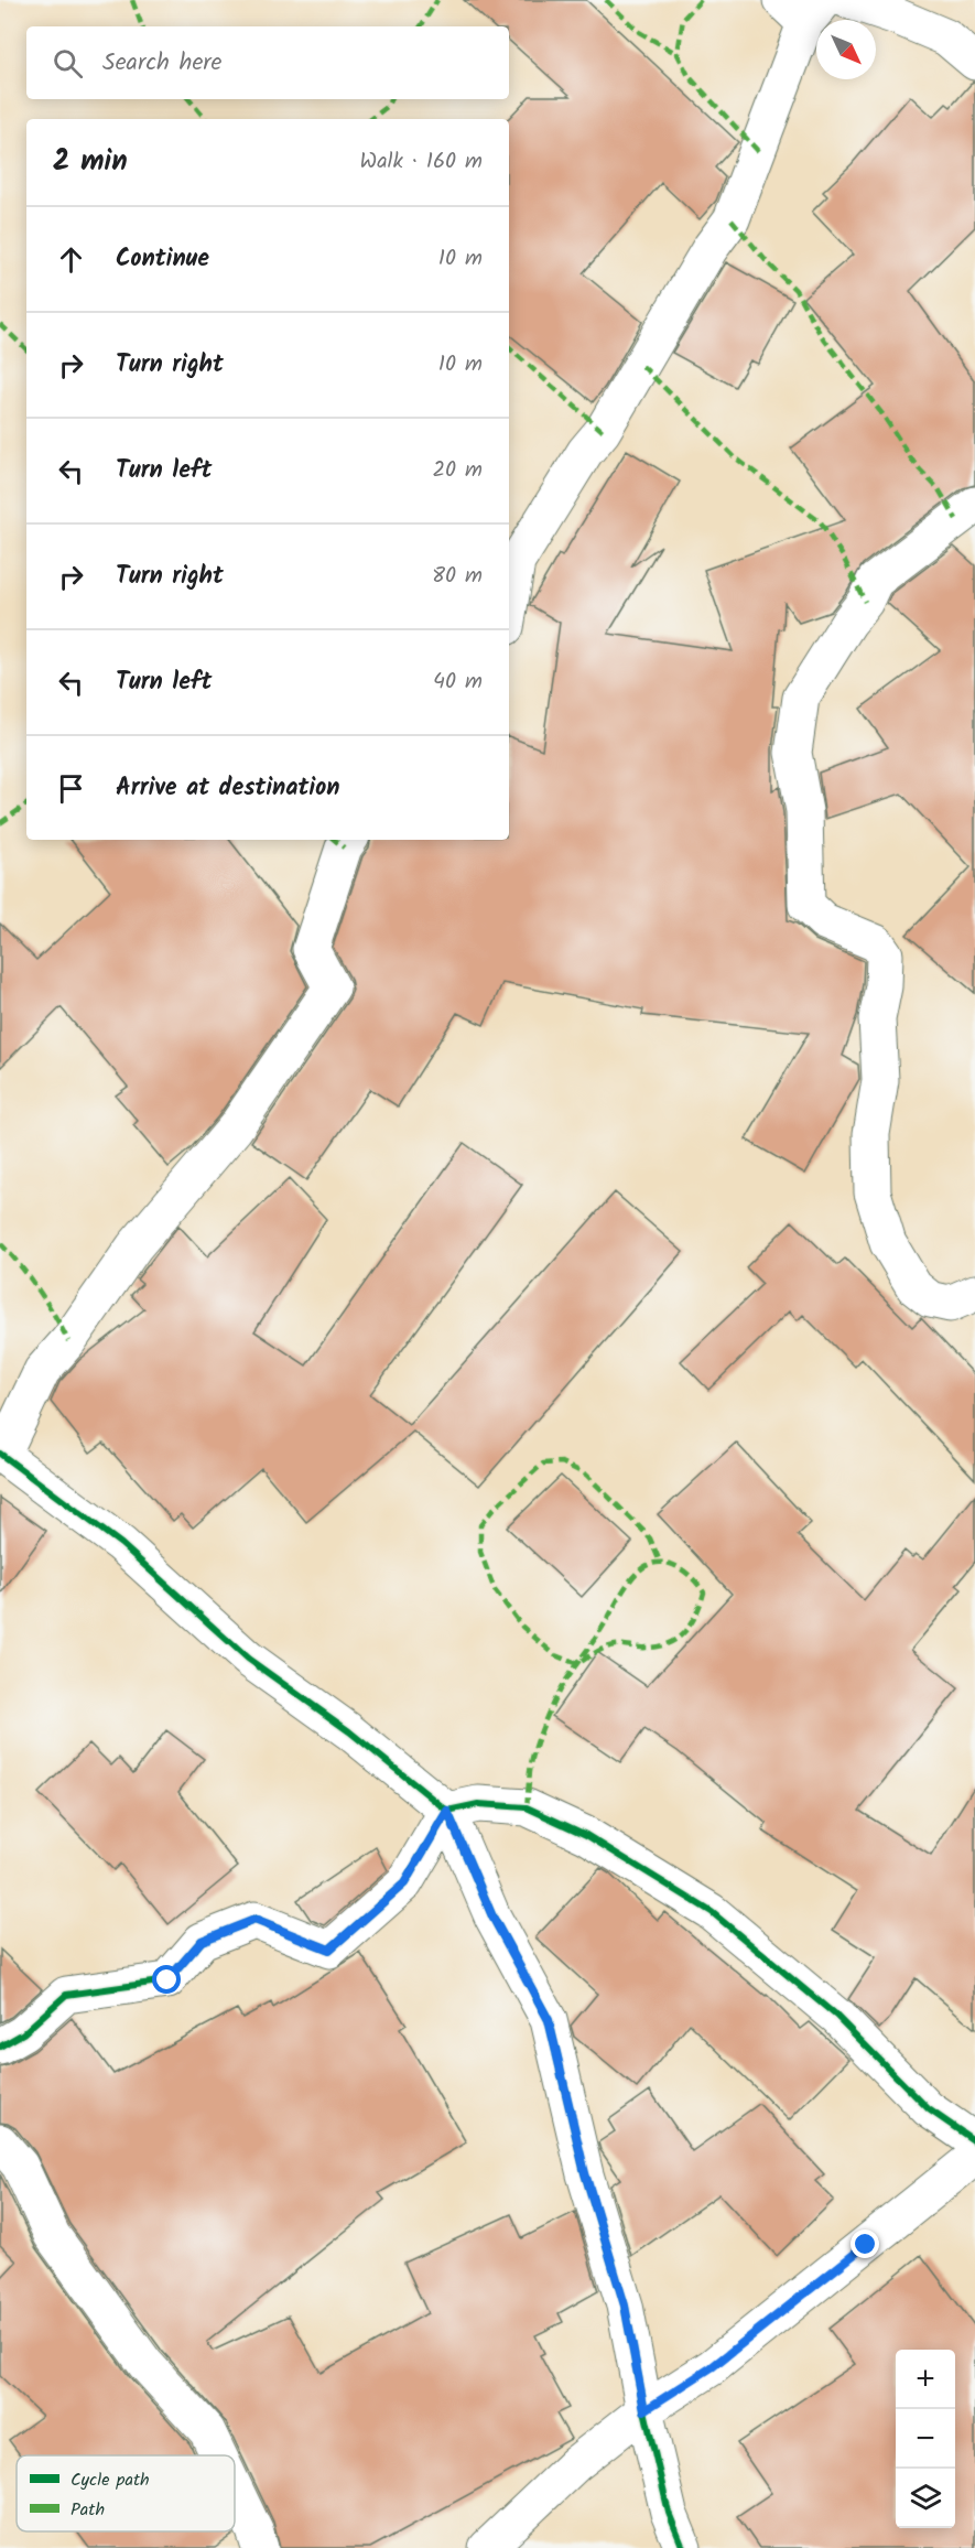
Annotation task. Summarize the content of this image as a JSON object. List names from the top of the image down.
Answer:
{
  "legend": ["Cycle path", "Path"],
  "north": "bottom right",
  "page": {
    "search": "Search here",
    "heading": ["2 min", "Walk · 160 m"],
    "list": [
      ["Continue", "10 m"],
      ["Turn right", "10 m"],
      ["Turn left", "20 m"],
      ["Turn right", "80 m"],
      ["Turn left", "40 m"],
      "Arrive at destination"
    ],
    "map_buttons": ["+", "−"]
  }
}
